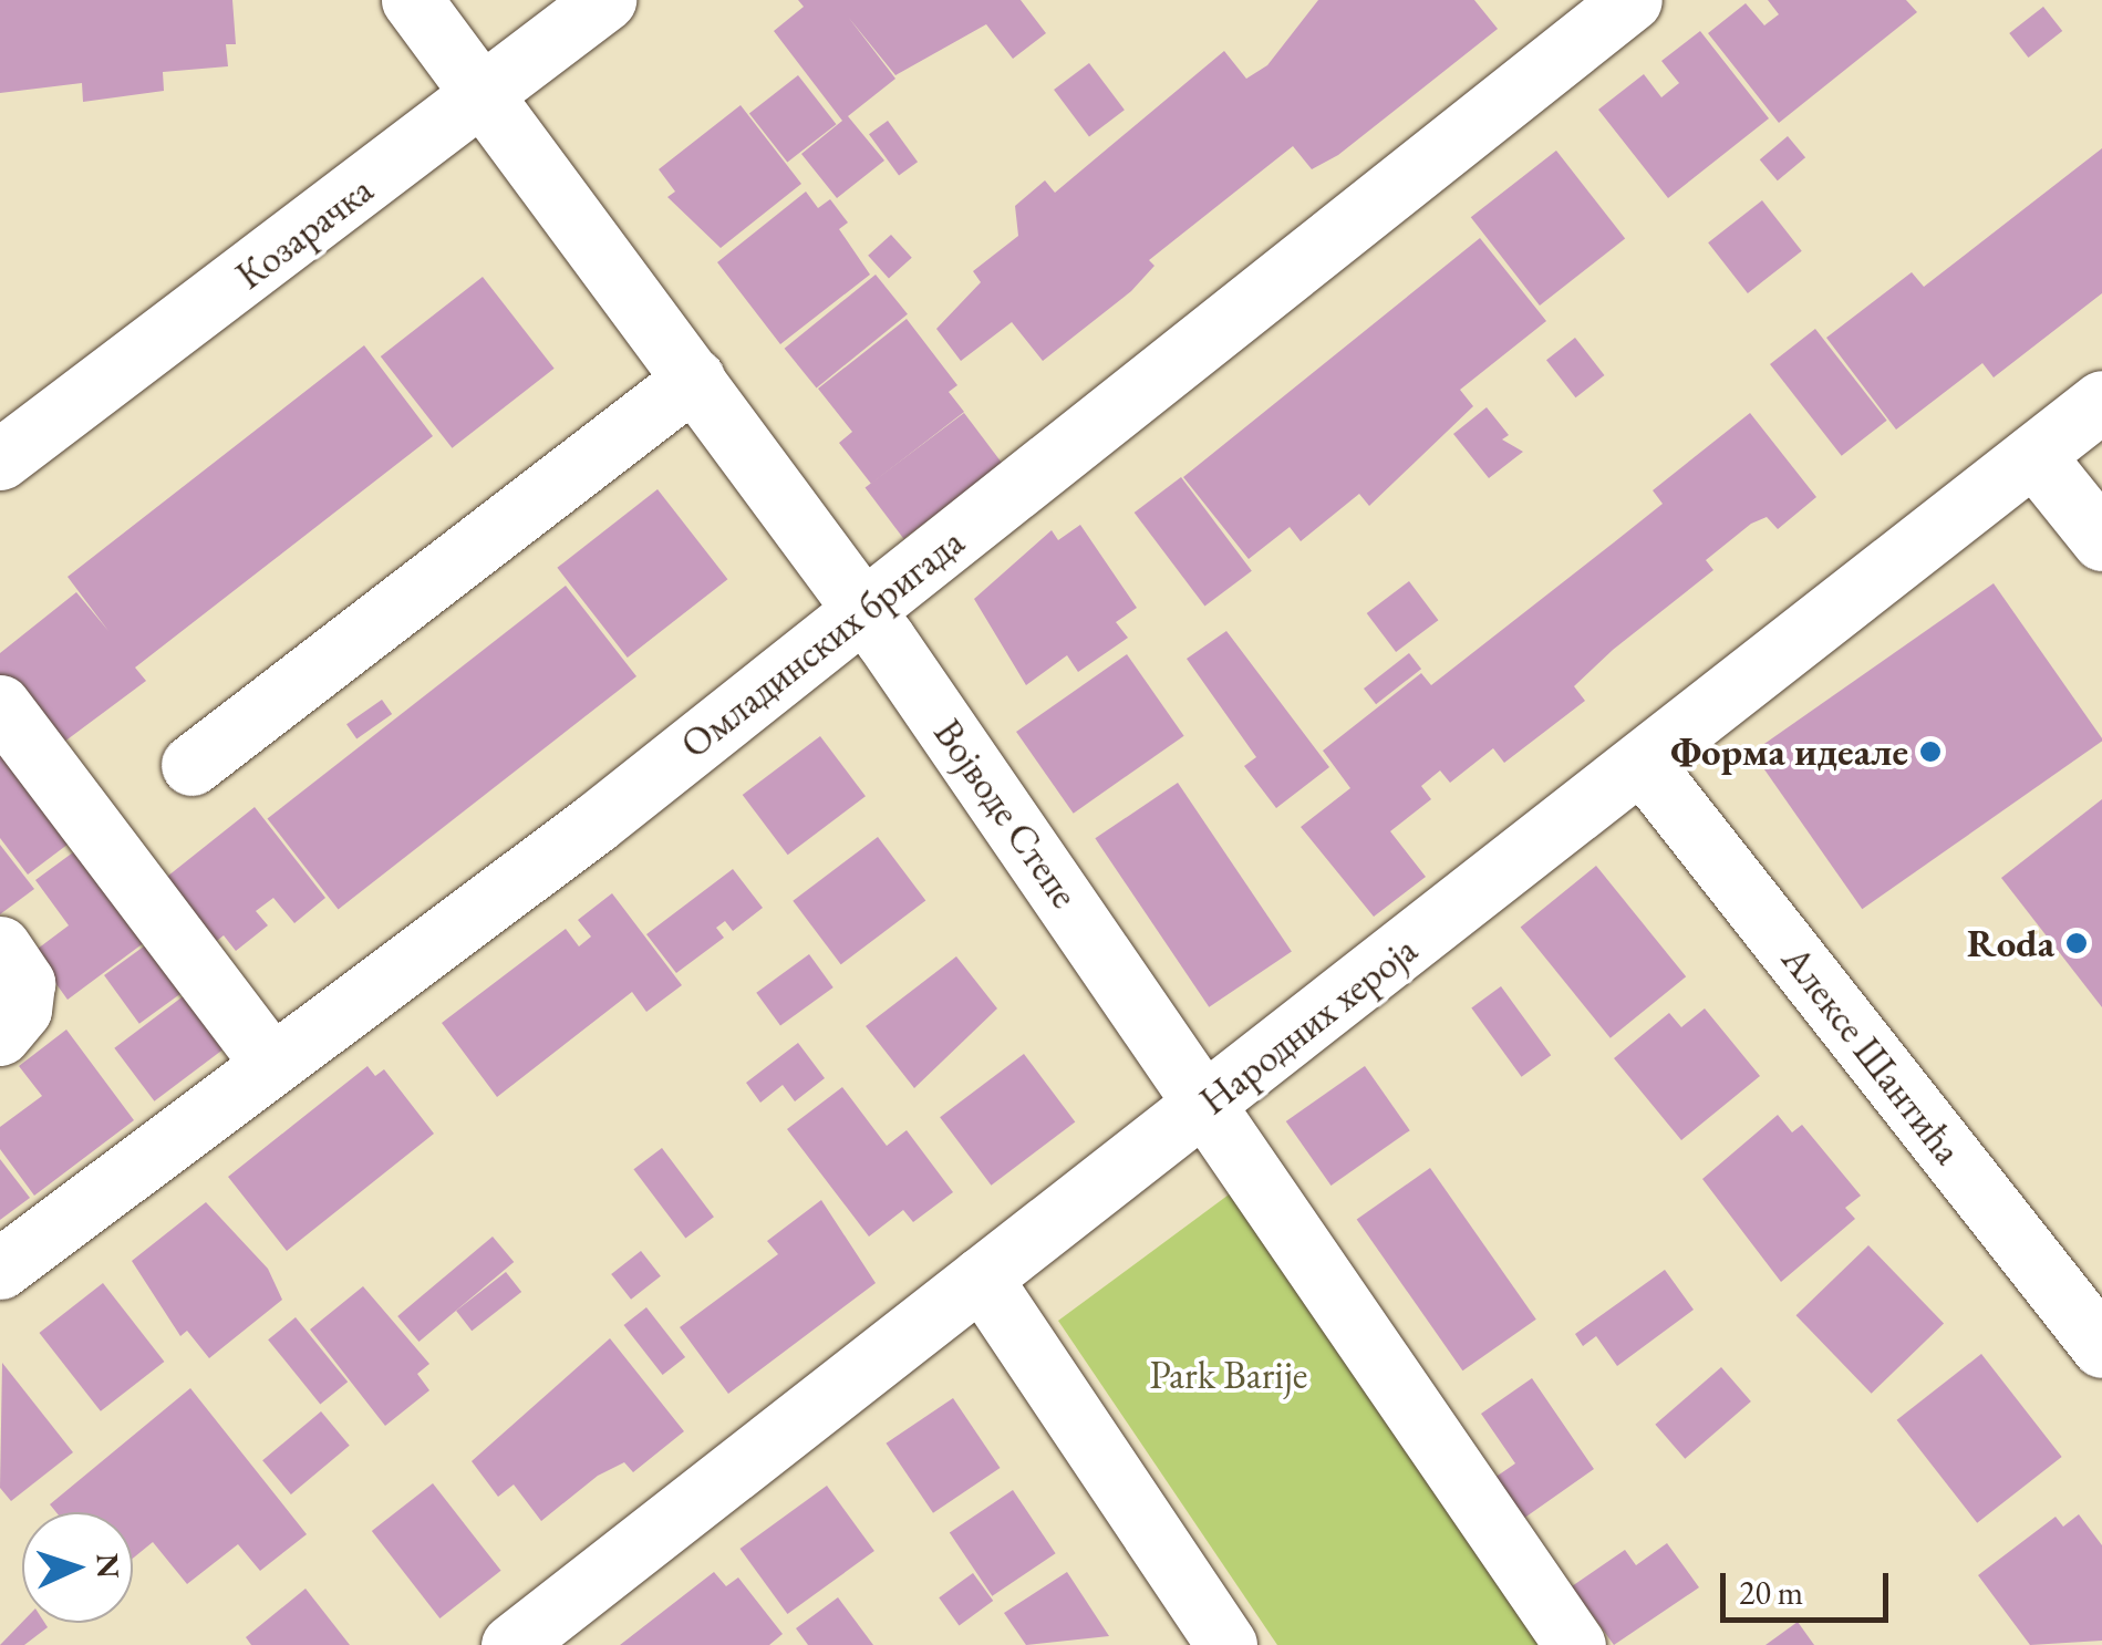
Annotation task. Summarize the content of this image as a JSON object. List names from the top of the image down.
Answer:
{
  "streets": {
    "street": [
      "Козарачка",
      "Омладинских бригада",
      "Војводе Степе",
      "Народних хероја",
      "Алексе Шантића"
    ]
  },
  "crossings": [
    ["Козарачка", "Војводе Степе"],
    ["Омладинских бригада", "Војводе Степе"],
    ["Војводе Степе", "Народних хероја"],
    ["Народних хероја", "Алексе Шантића"]
  ],
  "parks": ["Park Barije"],
  "places": ["Форма идеале", "Roda"],
  "scale_bar": "20 m",
  "north": "right"
}
